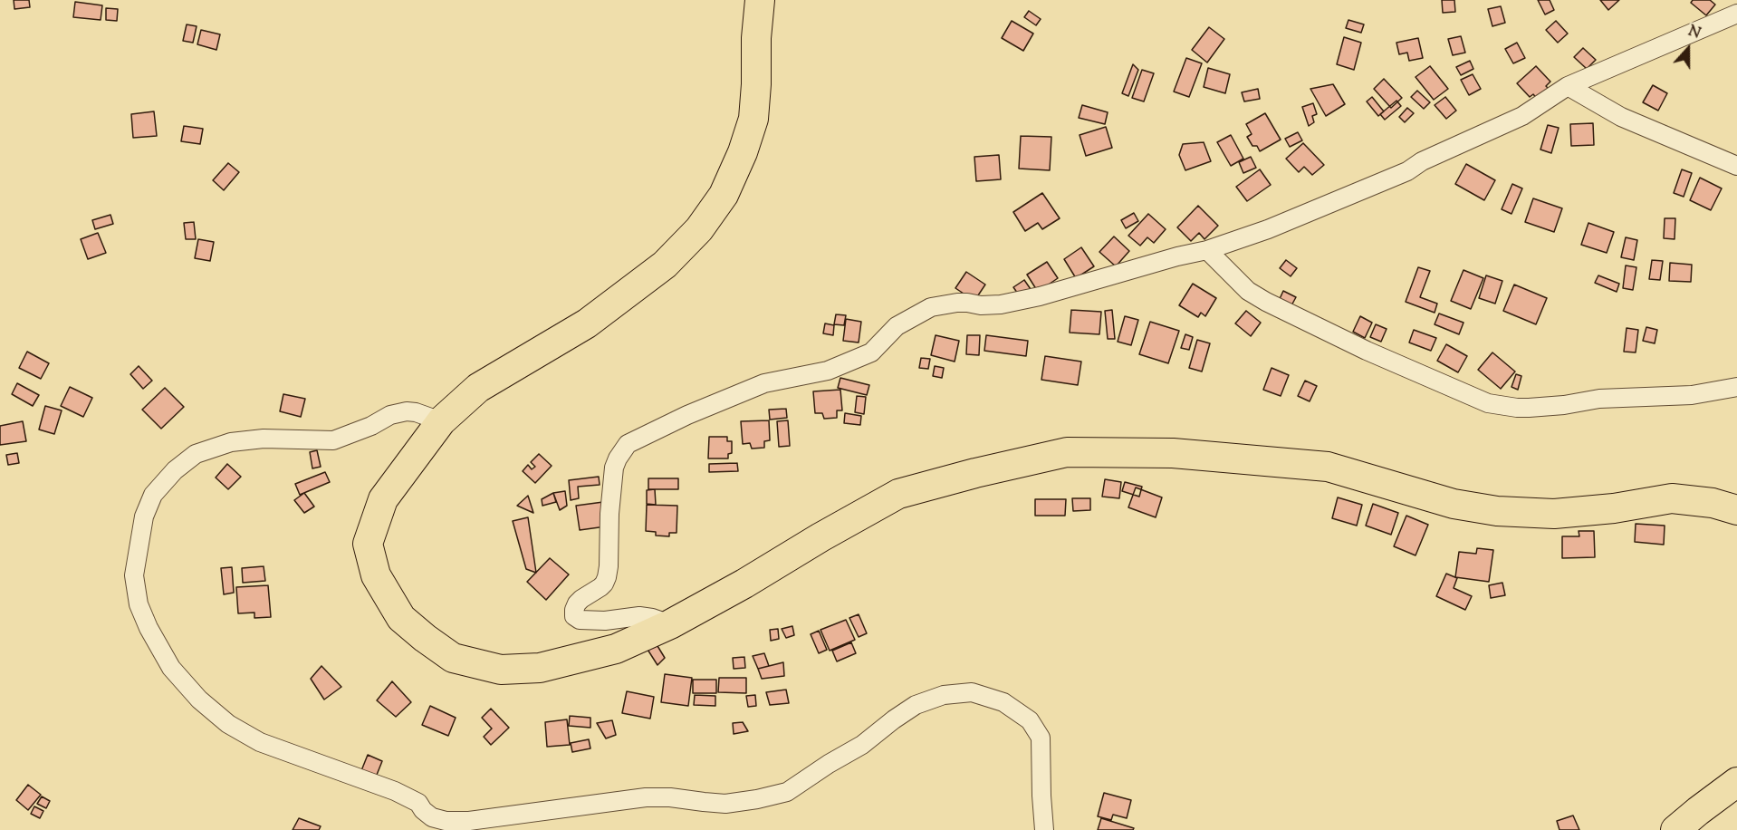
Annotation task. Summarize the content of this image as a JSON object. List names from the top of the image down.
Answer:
{
  "north": "top"
}
